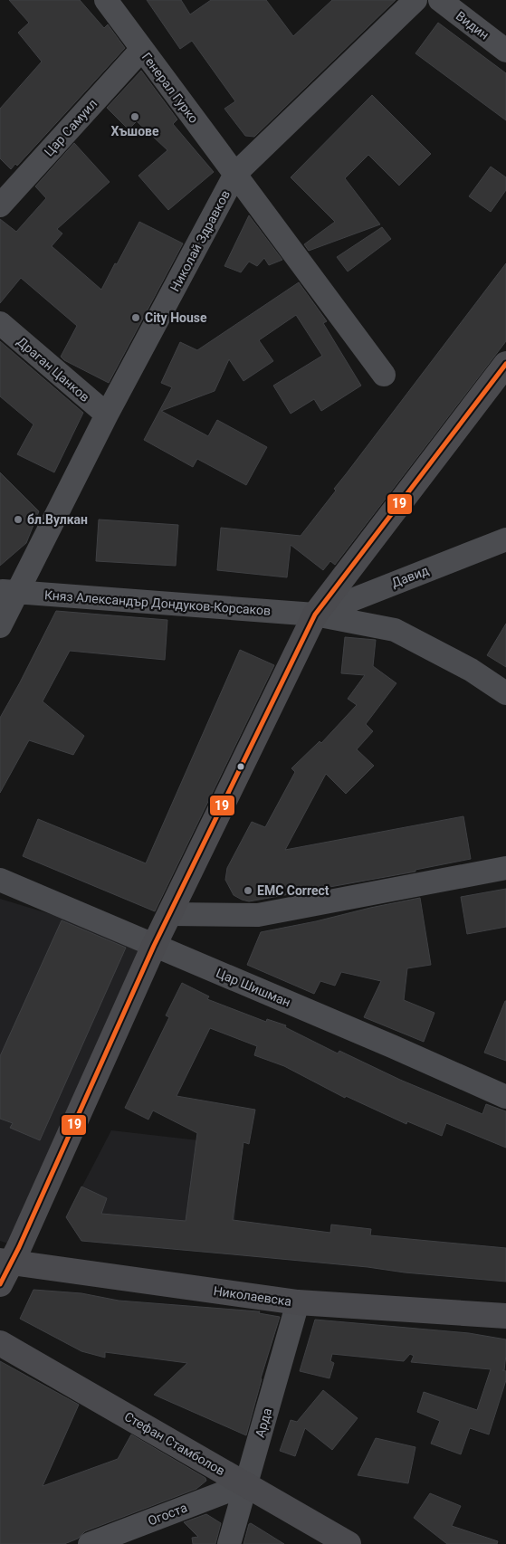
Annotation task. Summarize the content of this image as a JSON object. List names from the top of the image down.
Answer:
{
  "streets": {
    "street": [
      "Видин",
      "Генерал Гурко",
      "Цар Самуил",
      "Николай Здравков",
      "Драган Цанков",
      "Давид",
      "Княз Александър Дондуков-Корсаков",
      "Цар Шишман",
      "Николаевска",
      "Арда",
      "Стефан Стамболов",
      "Огоста"
    ]
  },
  "crossings": [
    ["Генерал Гурко", "Цар Самуил"],
    ["Генерал Гурко", "Николай Здравков"],
    ["Николай Здравков", "Драган Цанков"],
    ["Николай Здравков", "Княз Александър Дондуков-Корсаков"],
    ["Давид", "Княз Александър Дондуков-Корсаков"],
    ["Николаевска", "Арда"],
    ["Арда", "Стефан Стамболов"],
    ["Арда", "Огоста"],
    ["Стефан Стамболов", "Огоста"]
  ],
  "places": [
    "Хъшове",
    "City House",
    "бл.Вулкан",
    "EMC Correct"
  ],
  "lines": ["transit line 19"]
}
